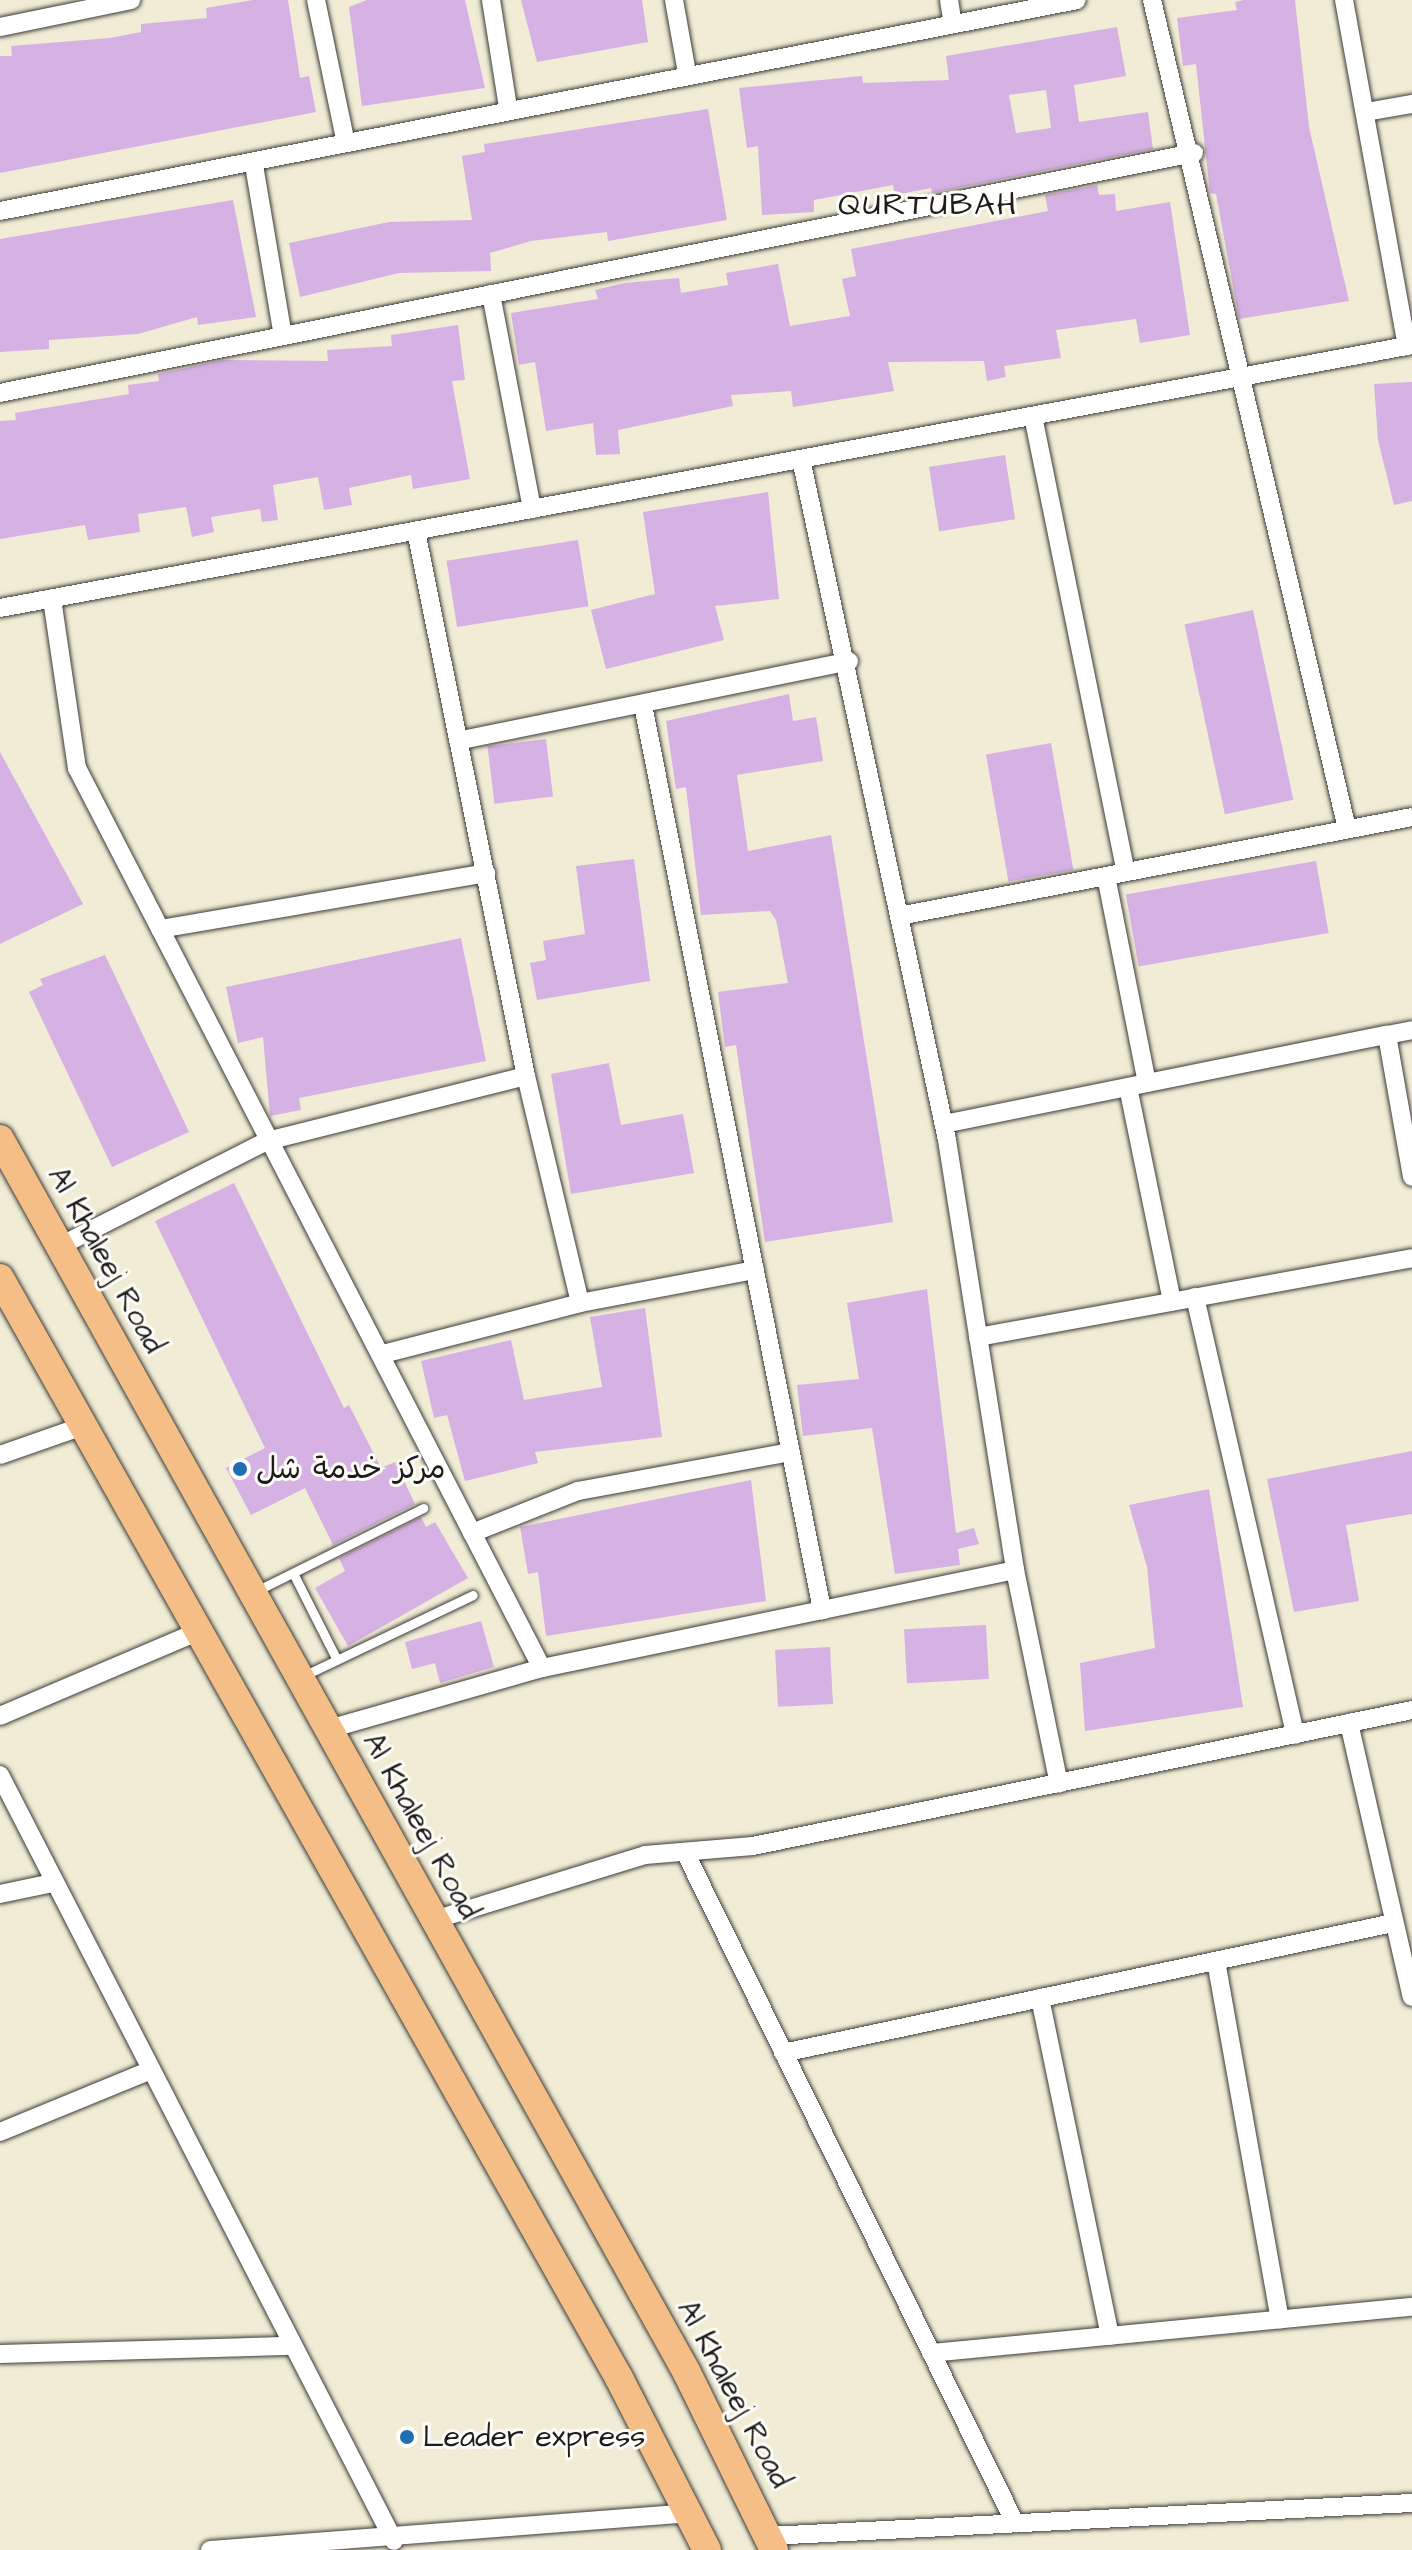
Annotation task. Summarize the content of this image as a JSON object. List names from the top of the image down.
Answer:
{
  "streets": {
    "main road": ["Al Khaleej Road"]
  },
  "districts": ["QURTUBAH"],
  "places": ["مركز خدمة شل", "Leader express"]
}
